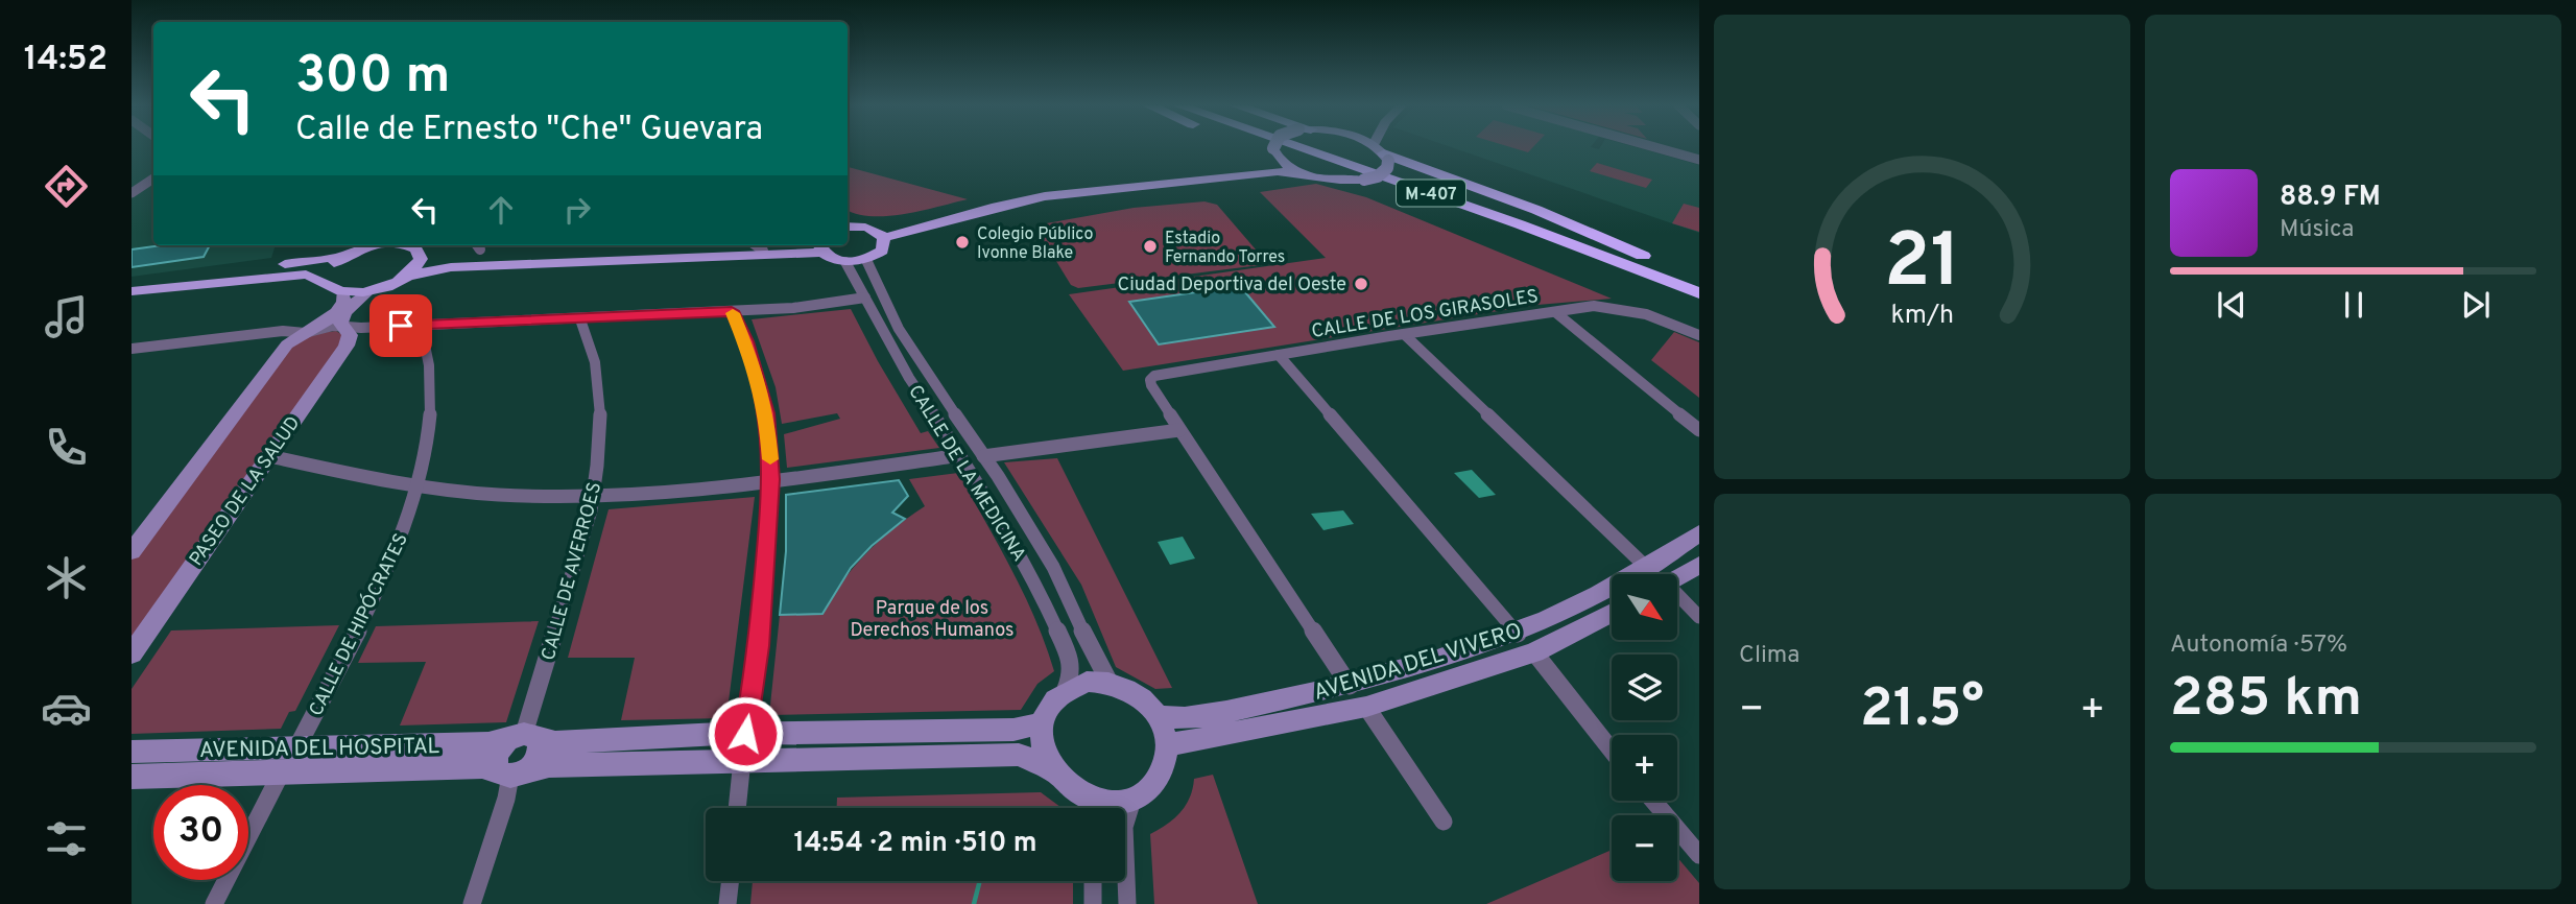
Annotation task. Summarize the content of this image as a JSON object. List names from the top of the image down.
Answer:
{
  "streets": {
    "highway": ["M-407"],
    "main road": ["PASEO DE LA SALUD", "AVENIDA DEL VIVERO", "AVENIDA DEL HOSPITAL"],
    "street": [
      "CALLE DE LOS GIRASOLES",
      "CALLE DE LA MEDICINA",
      "CALLE DE AVERROES",
      "CALLE DE HIPÓCRATES"
    ]
  },
  "crossings": [
    ["CALLE DE AVERROES", "AVENIDA DEL HOSPITAL"],
    ["CALLE DE HIPÓCRATES", "AVENIDA DEL HOSPITAL"]
  ],
  "parks": ["Parque de los Derechos Humanos"],
  "places": ["Colegio Público Ivonne Blake", "Estadio Fernando Torres", "Ciudad Deportiva del Oeste"],
  "north": "bottom right",
  "page": {
    "tabs": "14:52",
    "turn": ["300 m", "Calle de Ernesto \"Che\" Guevara"],
    "song": ["88.9 FM", "Música"],
    "tile": [
      "Clima",
      ["Autonomía · 57%", "285 km"]
    ],
    "map_buttons": ["+", "−"],
    "heat": ["−", "21.5°", "+"],
    "limit": "30",
    "trip": "14:54 · 2 min · 510 m",
    "gauge": ["21", "km/h"]
  }
}
